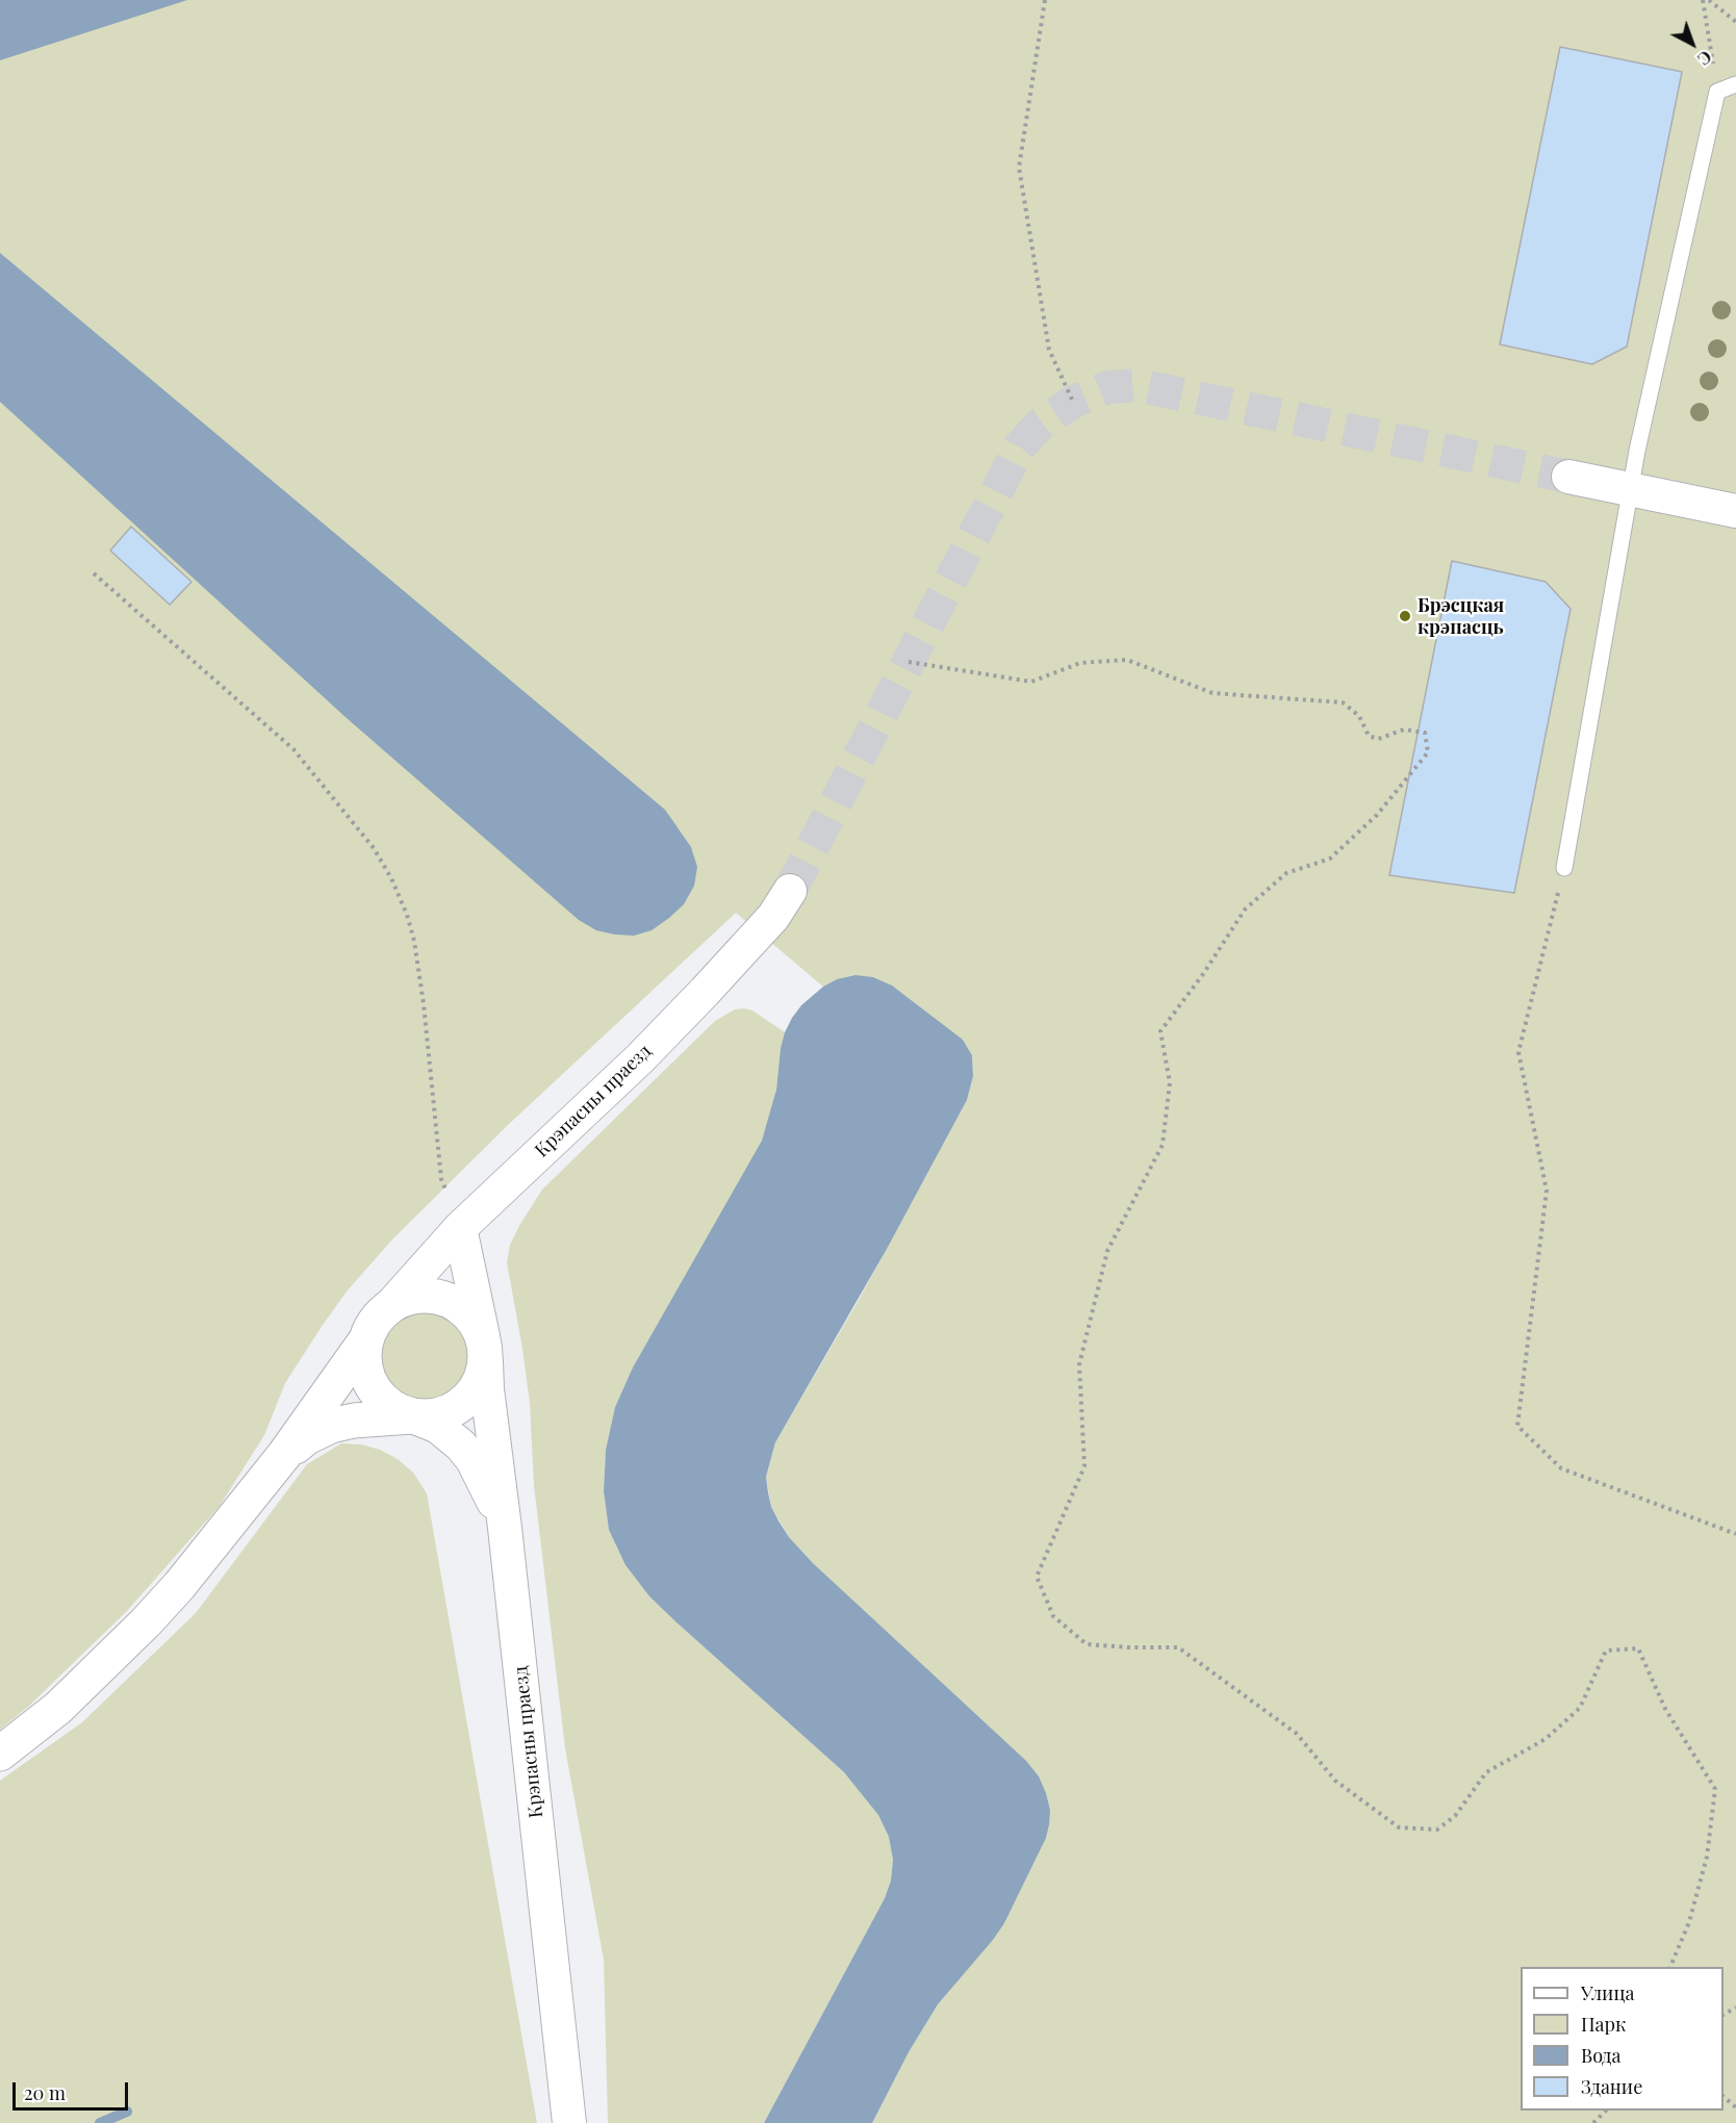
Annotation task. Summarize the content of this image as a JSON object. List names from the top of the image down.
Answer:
{
  "streets": {
    "street": ["Крэпасны праезд"]
  },
  "places": ["Брэсцкая крэпасць"],
  "legend": [
    "Улица",
    "Парк",
    "Вода",
    "Здание"
  ],
  "scale_bar": "20 m",
  "north": "bottom right"
}
